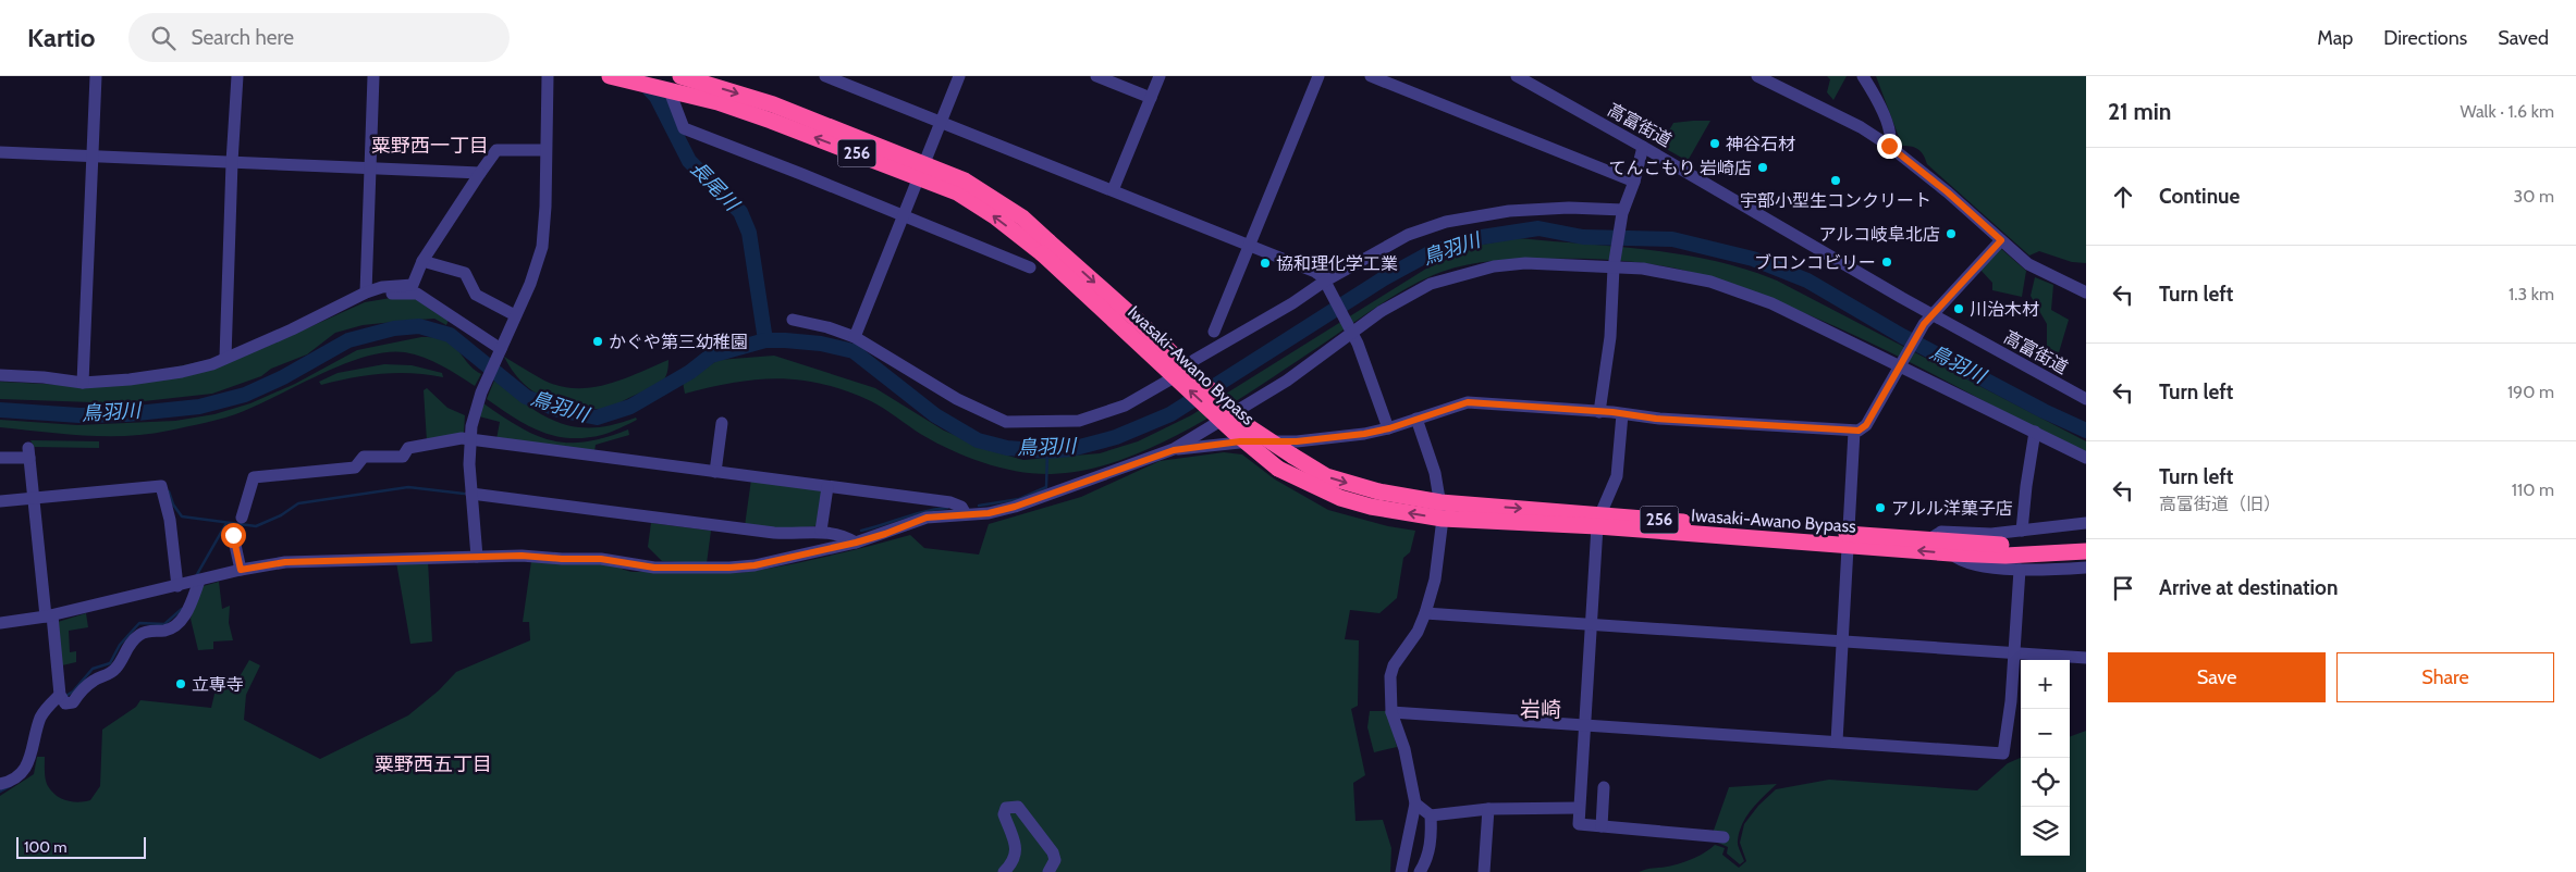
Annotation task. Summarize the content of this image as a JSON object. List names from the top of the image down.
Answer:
{
  "streets": {
    "highway": ["256", "Iwasaki-Awano Bypass"],
    "street": ["高富街道"]
  },
  "districts": ["粟野西一丁目", "岩崎", "粟野西五丁目"],
  "water": ["長尾川", "鳥羽川"],
  "places": [
    "神谷石材",
    "てんこもり 岩崎店",
    "宇部小型生コンクリート",
    "アルコ岐阜北店",
    "ブロンコビリー",
    "協和理化学工業",
    "川治木材",
    "かぐや第三幼稚園",
    "アルル洋菓子店",
    "立専寺"
  ],
  "scale_bar": "100 m",
  "page": {
    "header": "Kartio",
    "search": "Search here",
    "nav": ["Map", "Directions", "Saved"],
    "heading": ["21 min", "Walk · 1.6 km"],
    "list": [
      ["Continue", "30 m"],
      ["Turn left", "1.3 km"],
      ["Turn left", "190 m"],
      ["Turn left", "高富街道（旧）", "110 m"],
      "Arrive at destination"
    ],
    "buttons": ["Save", "Share"],
    "map_buttons": ["+", "−"],
    "scale": "100 m"
  }
}
